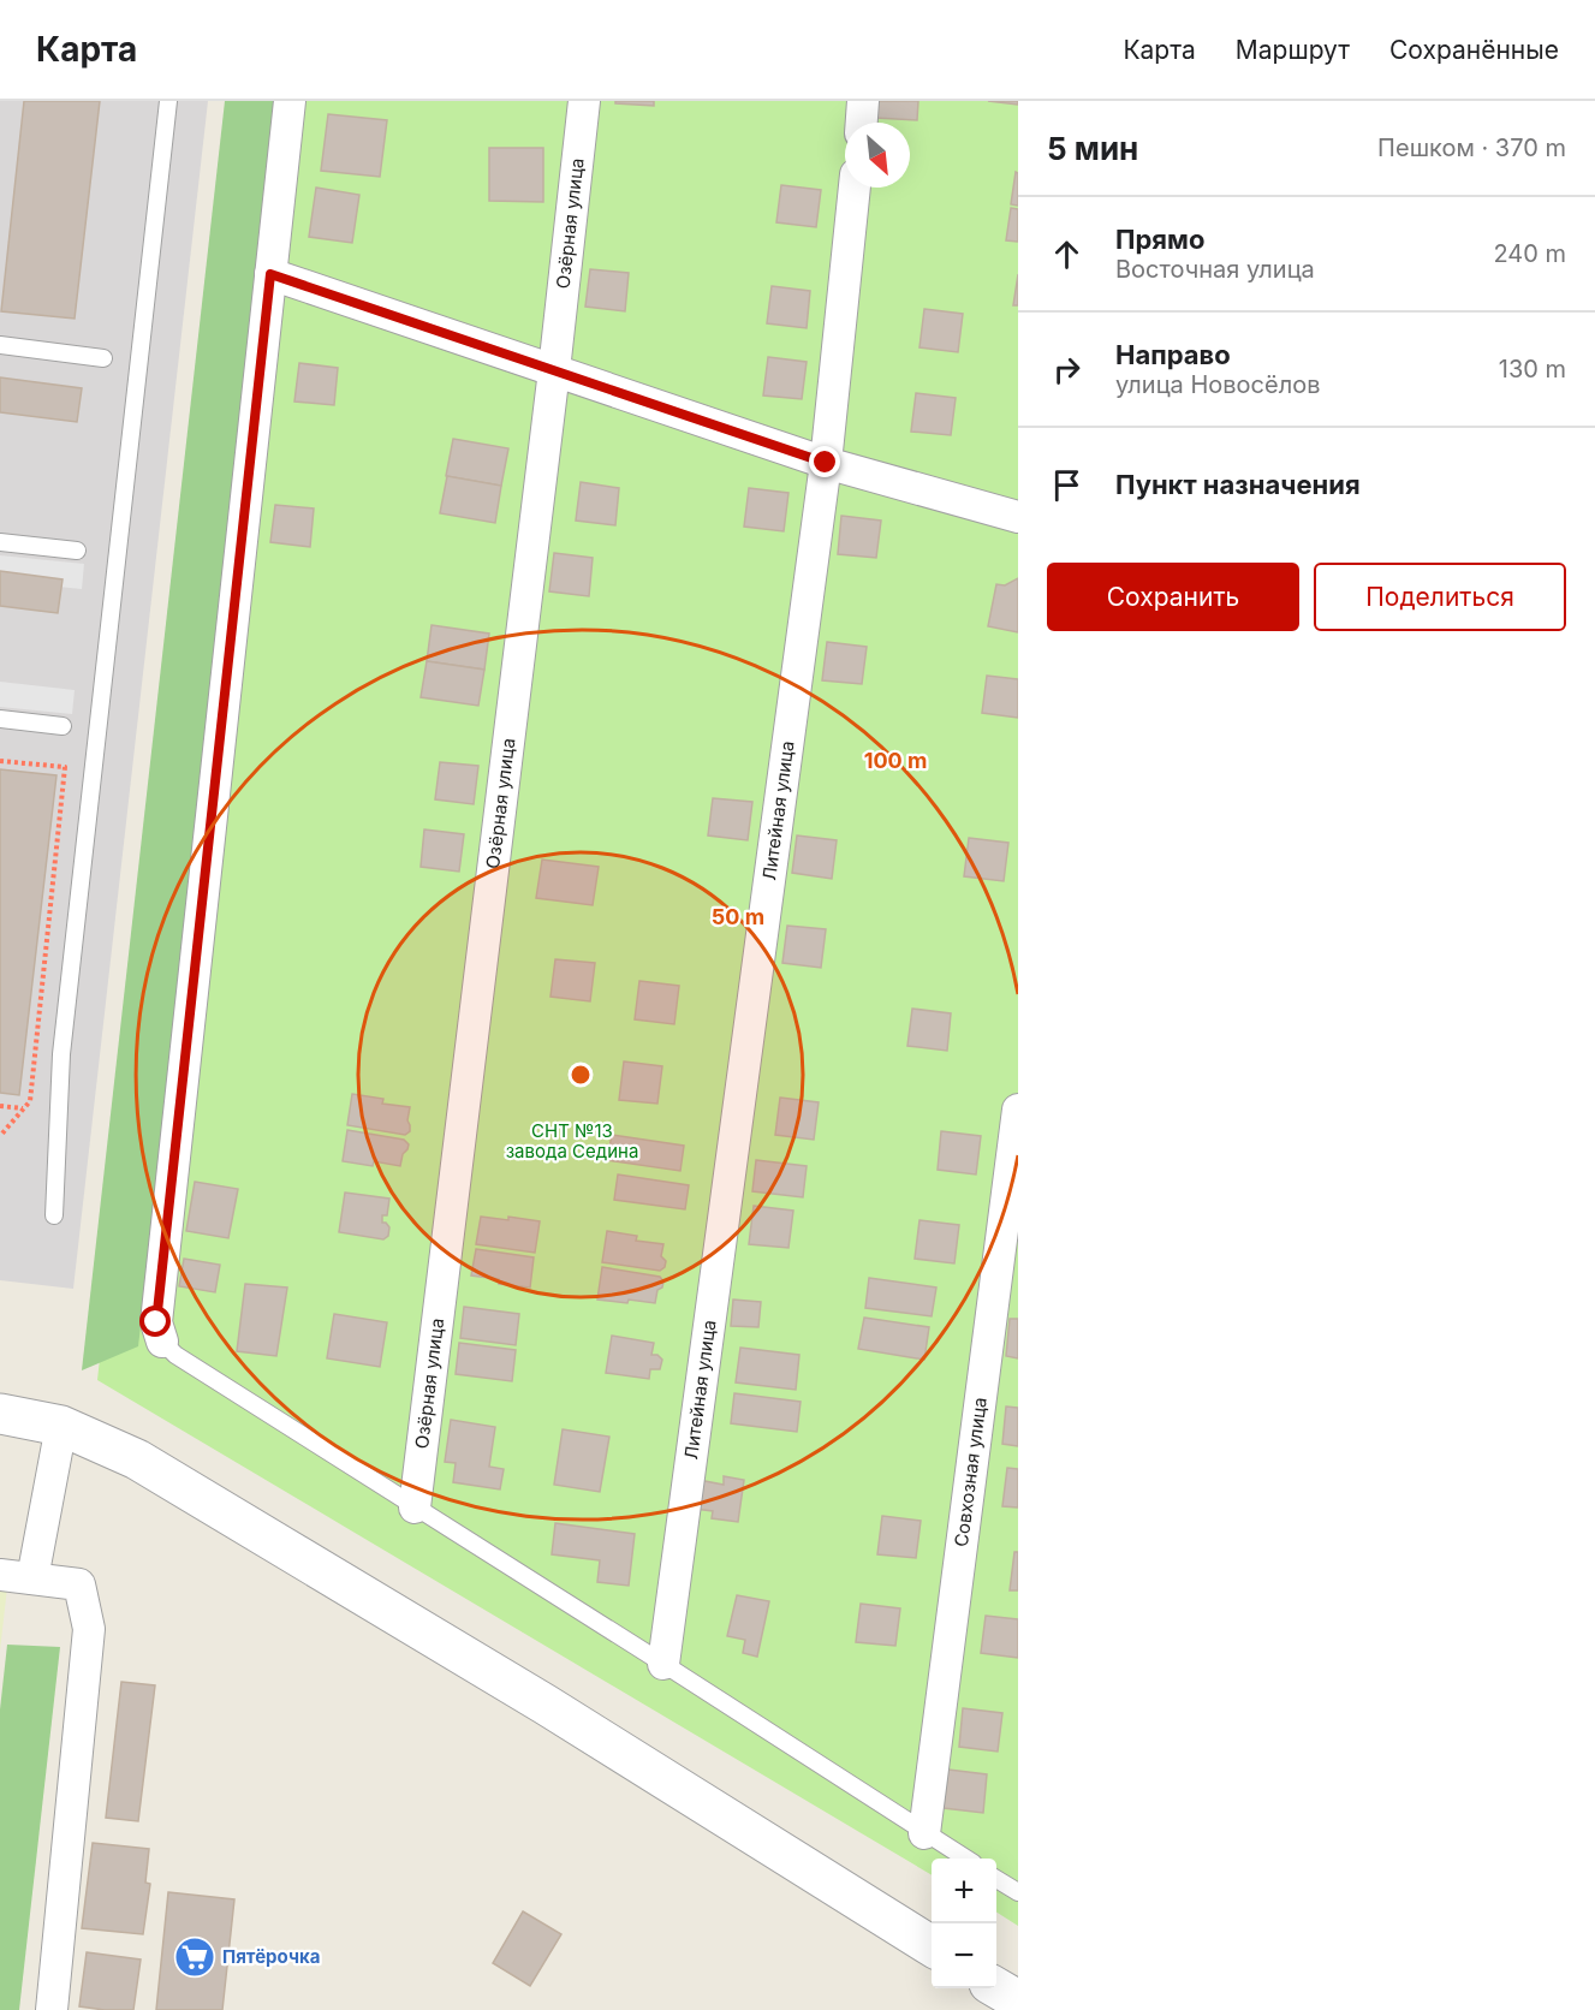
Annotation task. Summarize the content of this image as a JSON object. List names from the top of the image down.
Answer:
{
  "streets": {
    "street": ["Озёрная улица", "Литейная улица", "Совхозная улица"]
  },
  "parks": ["СНТ №13 завода Седина"],
  "places": {
    "supermarket": ["Пятёрочка"]
  },
  "north": "bottom right",
  "page": {
    "header": "Карта",
    "nav": ["Карта", "Маршрут", "Сохранённые"],
    "heading": ["5 мин", "Пешком · 370 m"],
    "list": [
      ["Прямо", "Восточная улица", "240 m"],
      ["Направо", "улица Новосёлов", "130 m"],
      "Пункт назначения"
    ],
    "buttons": ["Сохранить", "Поделиться"],
    "map_buttons": ["+", "−"]
  },
  "rings": ["100 m", "50 m"]
}
